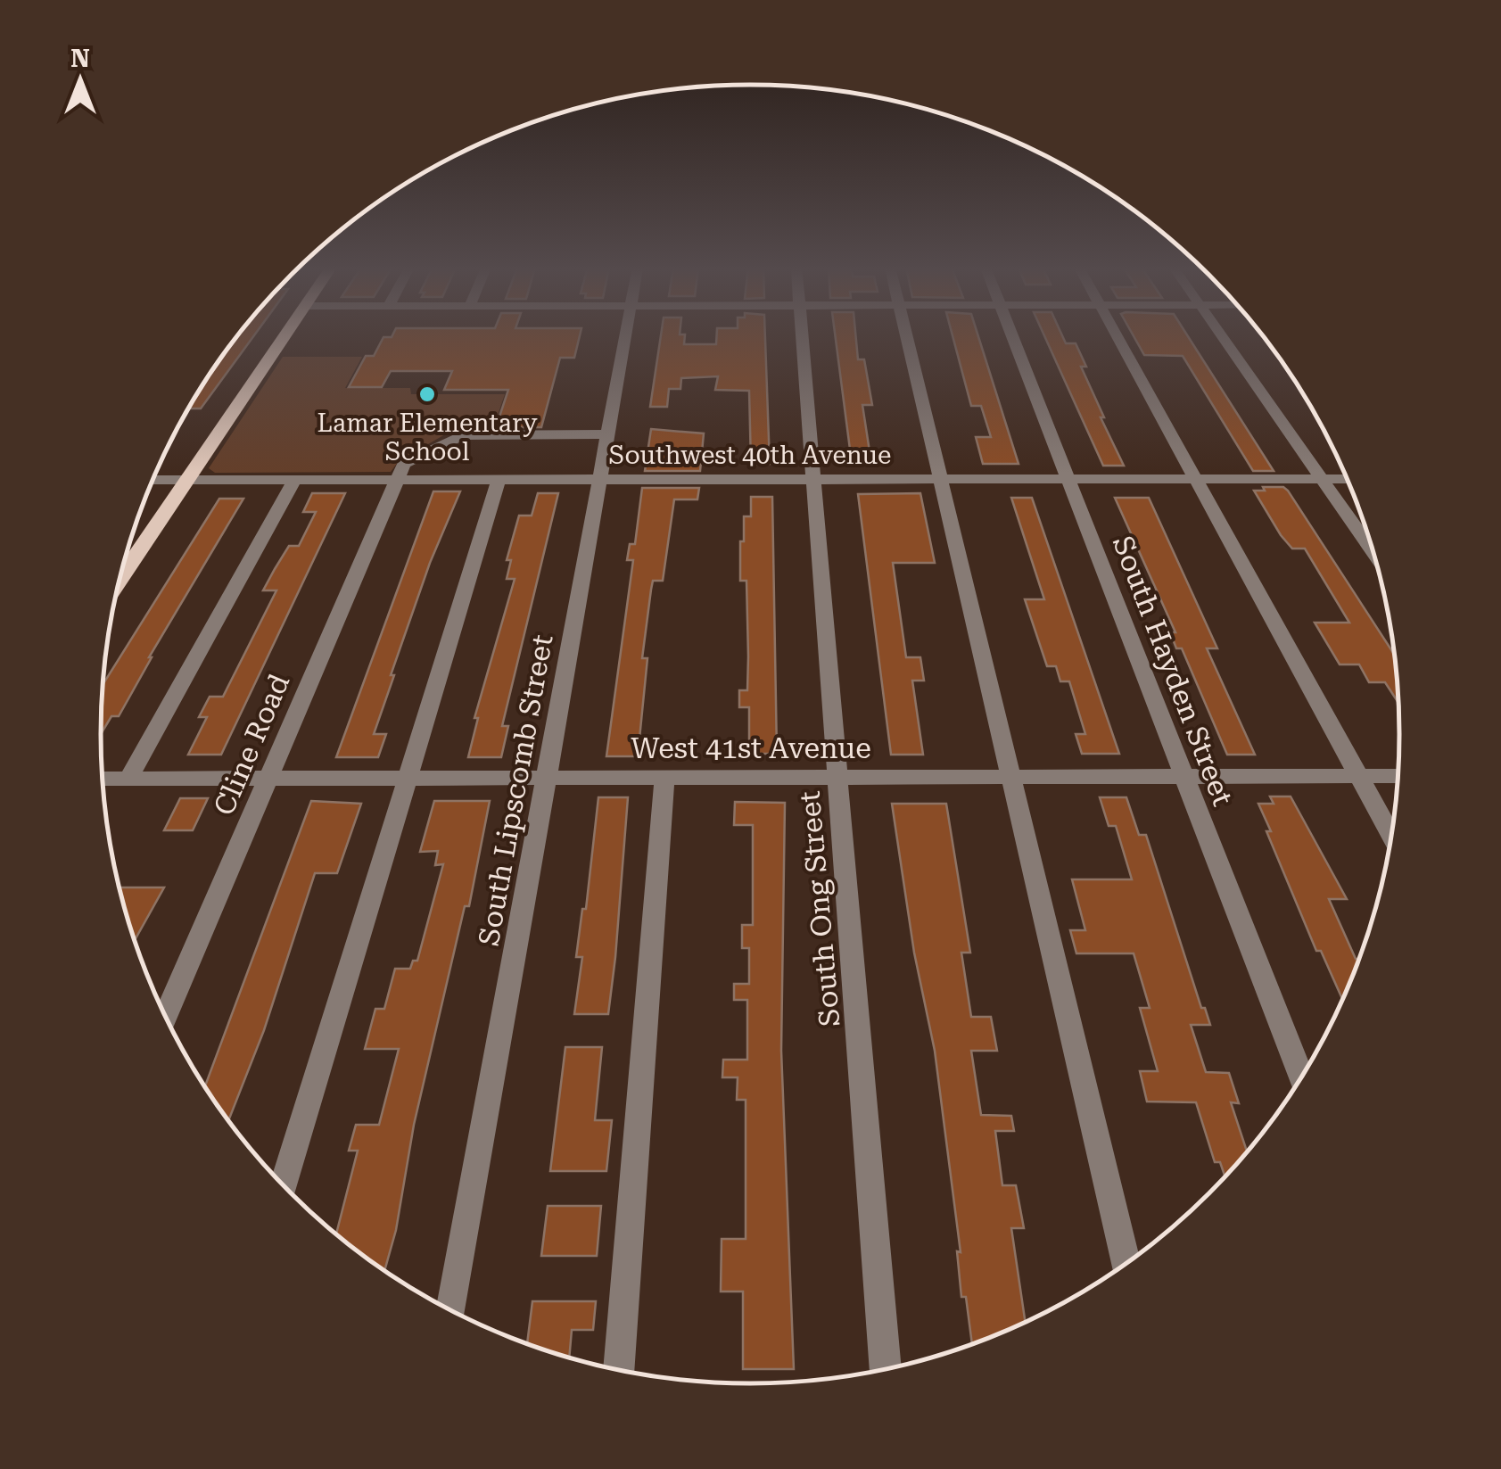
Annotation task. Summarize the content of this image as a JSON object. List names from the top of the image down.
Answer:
{
  "streets": {
    "street": [
      "Southwest 40th Avenue",
      "South Hayden Street",
      "Cline Road",
      "West 41st Avenue",
      "South Lipscomb Street",
      "South Ong Street"
    ]
  },
  "crossings": [
    ["Southwest 40th Avenue", "South Hayden Street"],
    ["Southwest 40th Avenue", "Cline Road"],
    ["Southwest 40th Avenue", "South Lipscomb Street"],
    ["Southwest 40th Avenue", "South Ong Street"],
    ["South Hayden Street", "West 41st Avenue"],
    ["Cline Road", "West 41st Avenue"],
    ["West 41st Avenue", "South Lipscomb Street"],
    ["West 41st Avenue", "South Ong Street"]
  ],
  "places": ["Lamar Elementary School"],
  "north": "top"
}
